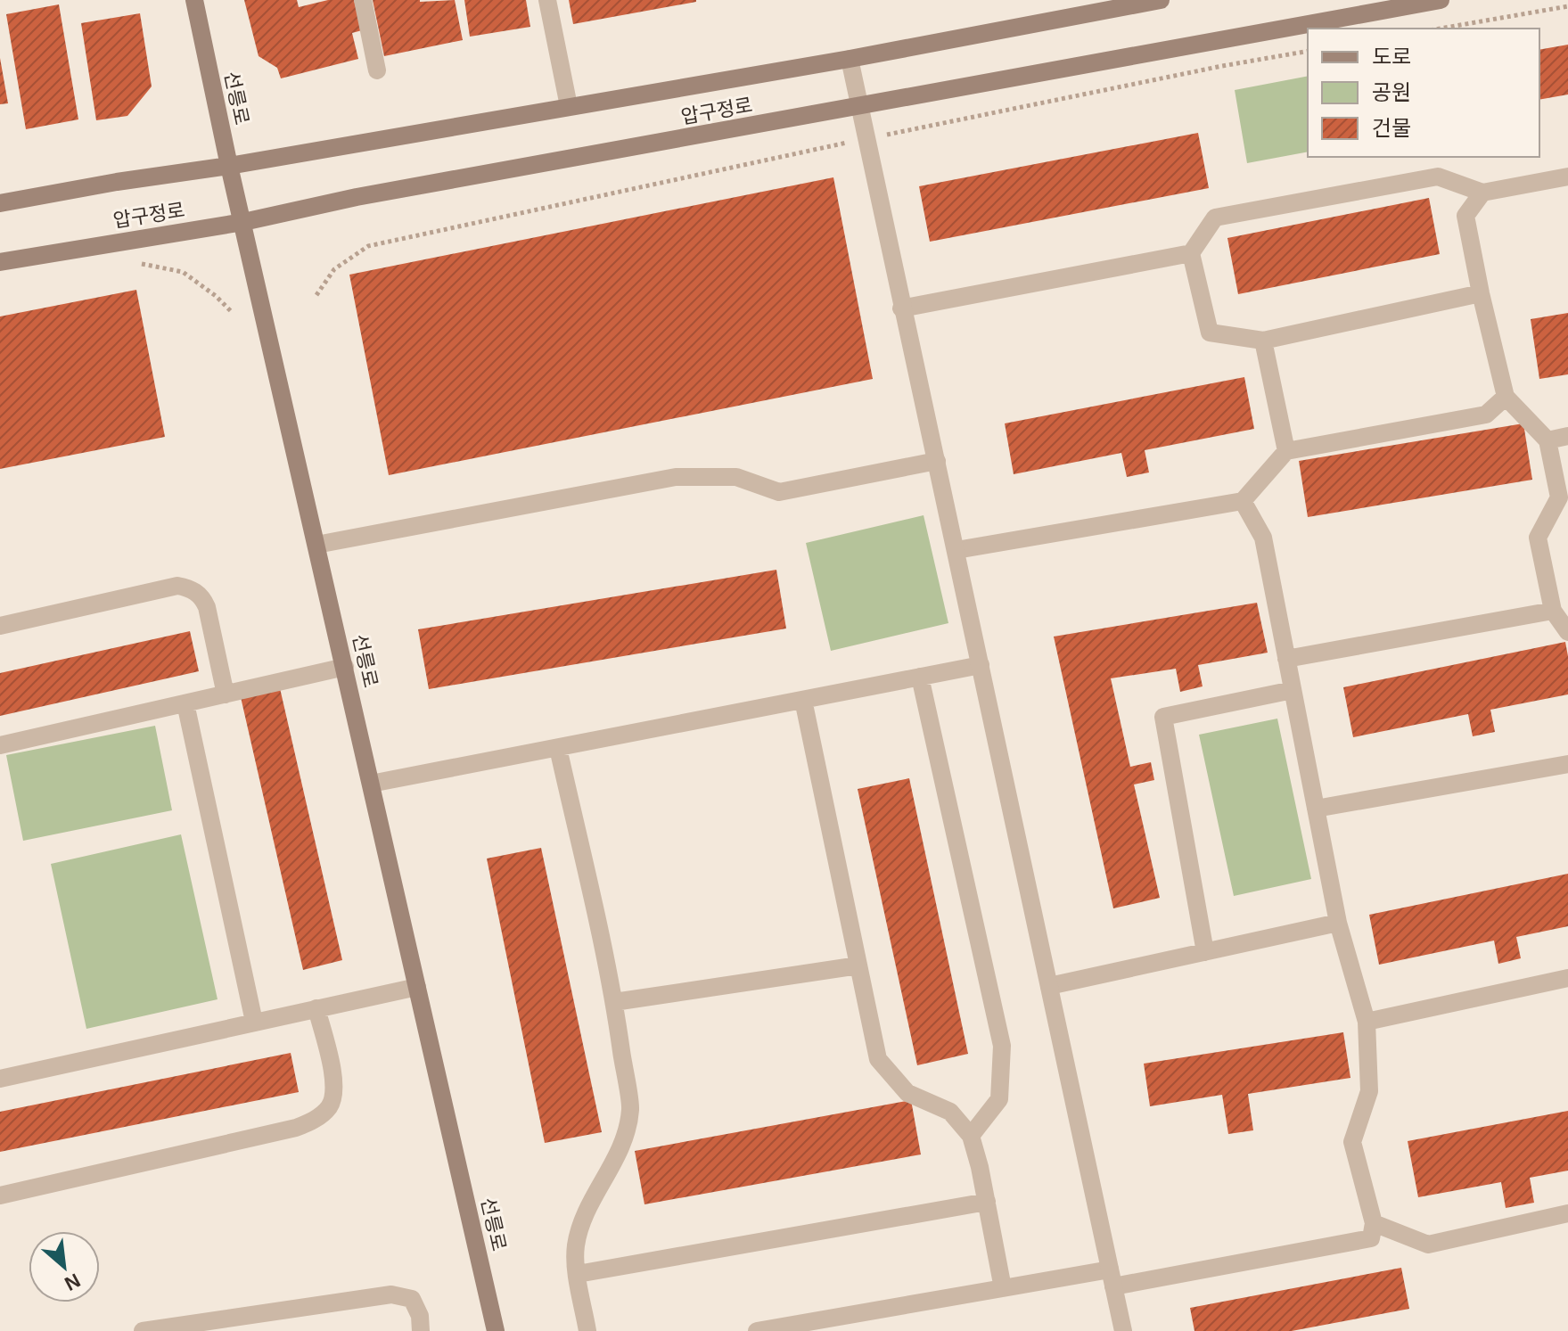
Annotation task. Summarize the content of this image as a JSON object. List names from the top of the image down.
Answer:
{
  "streets": {
    "main road": ["선릉로", "압구정로"]
  },
  "crossings": [
    ["선릉로", "압구정로"]
  ],
  "legend": ["도로", "공원", "건물"],
  "north": "bottom right"
}
